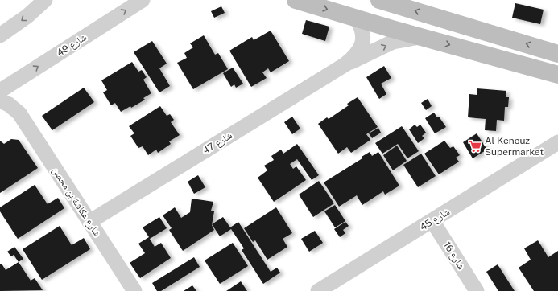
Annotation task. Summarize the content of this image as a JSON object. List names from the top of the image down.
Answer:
{
  "streets": {
    "street": [
      "شارع 49",
      "شارع 47",
      "شارع عكاشة بن محصن",
      "شارع 45",
      "شارع 16"
    ]
  },
  "crossings": [
    ["شارع 49", "شارع عكاشة بن محصن"],
    ["شارع 47", "شارع عكاشة بن محصن"],
    ["شارع 45", "شارع 16"]
  ],
  "places": {
    "supermarket": ["Al Kenouz Supermarket"]
  }
}
